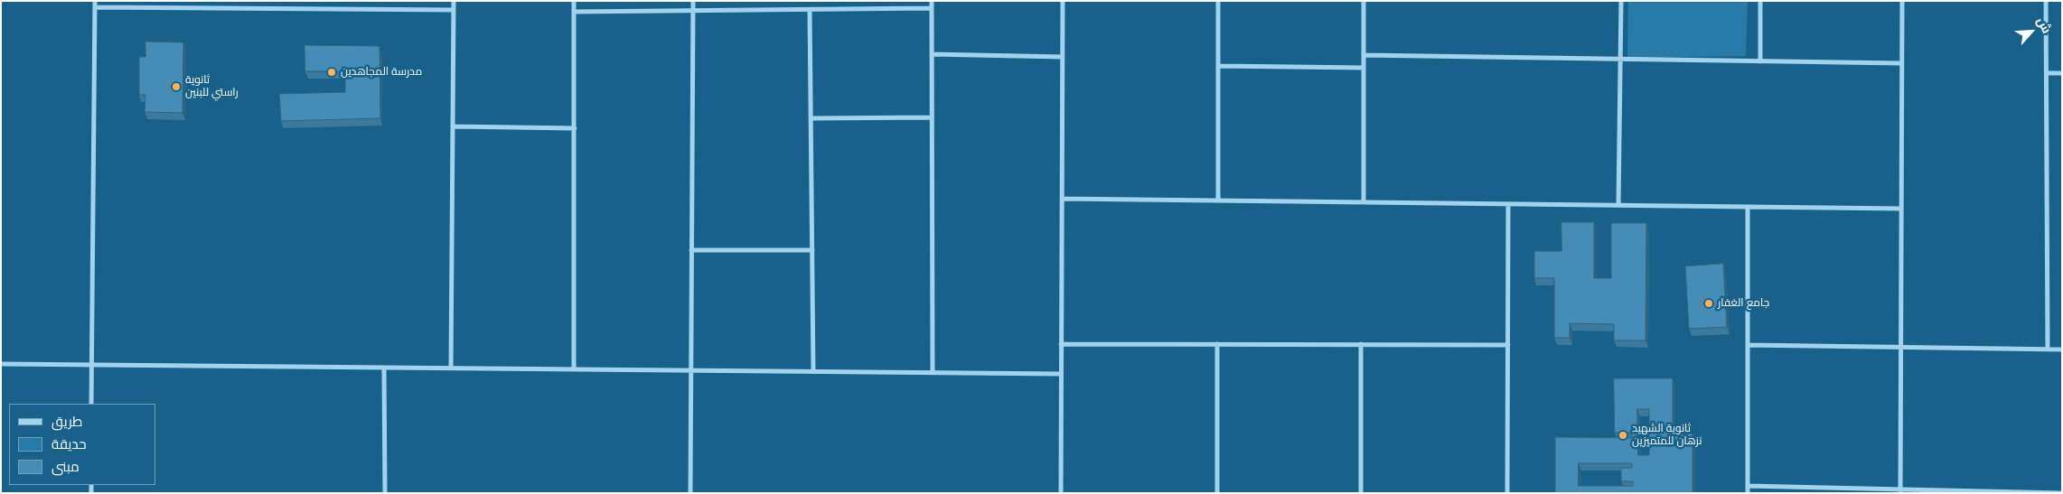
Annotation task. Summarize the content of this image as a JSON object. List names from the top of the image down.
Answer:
{
  "places": [
    "مدرسة المجاهدين",
    "ثانوية راستي للبنين",
    "جامع الغفار",
    "ثانوية الشهيد نزهان للمتميزين"
  ],
  "legend": ["طريق", "حديقة", "مبنى"],
  "north": "top right"
}
